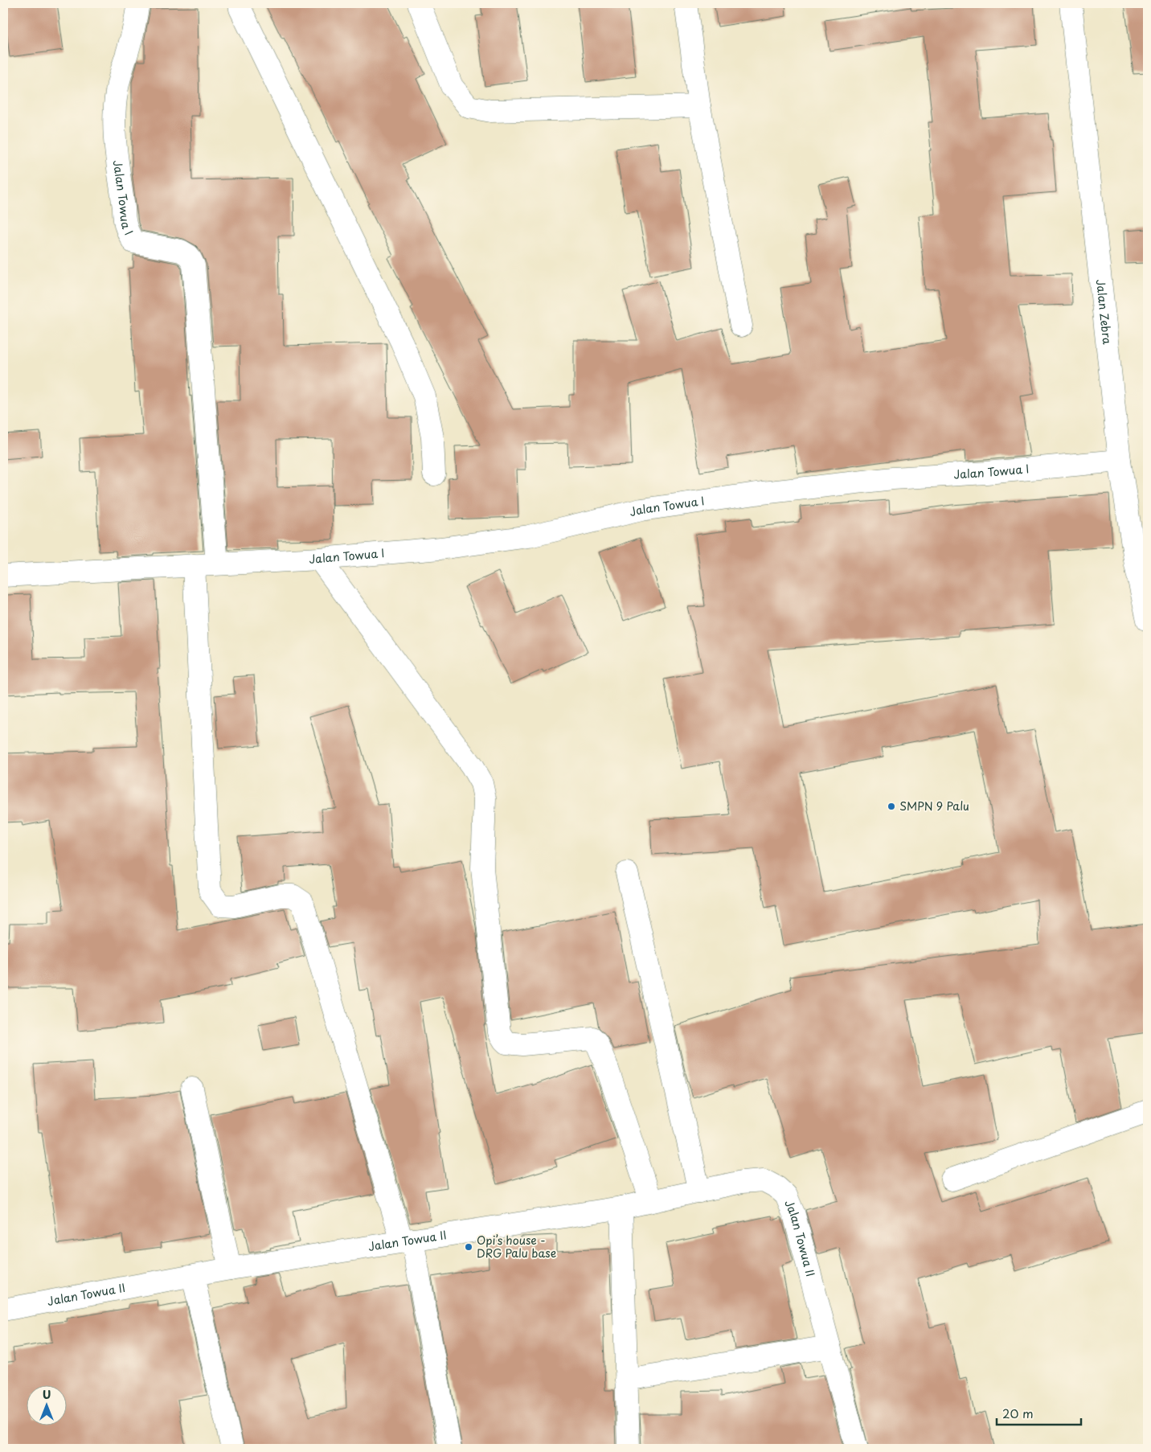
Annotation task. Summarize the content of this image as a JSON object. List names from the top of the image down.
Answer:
{
  "streets": {
    "street": ["Jalan Towua I", "Jalan Zebra", "Jalan Towua II"]
  },
  "crossings": [
    ["Jalan Towua I", "Jalan Zebra"]
  ],
  "places": ["SMPN 9 Palu", "Opi’s house - DRG Palu base"],
  "scale_bar": "20 m",
  "north": "top"
}
